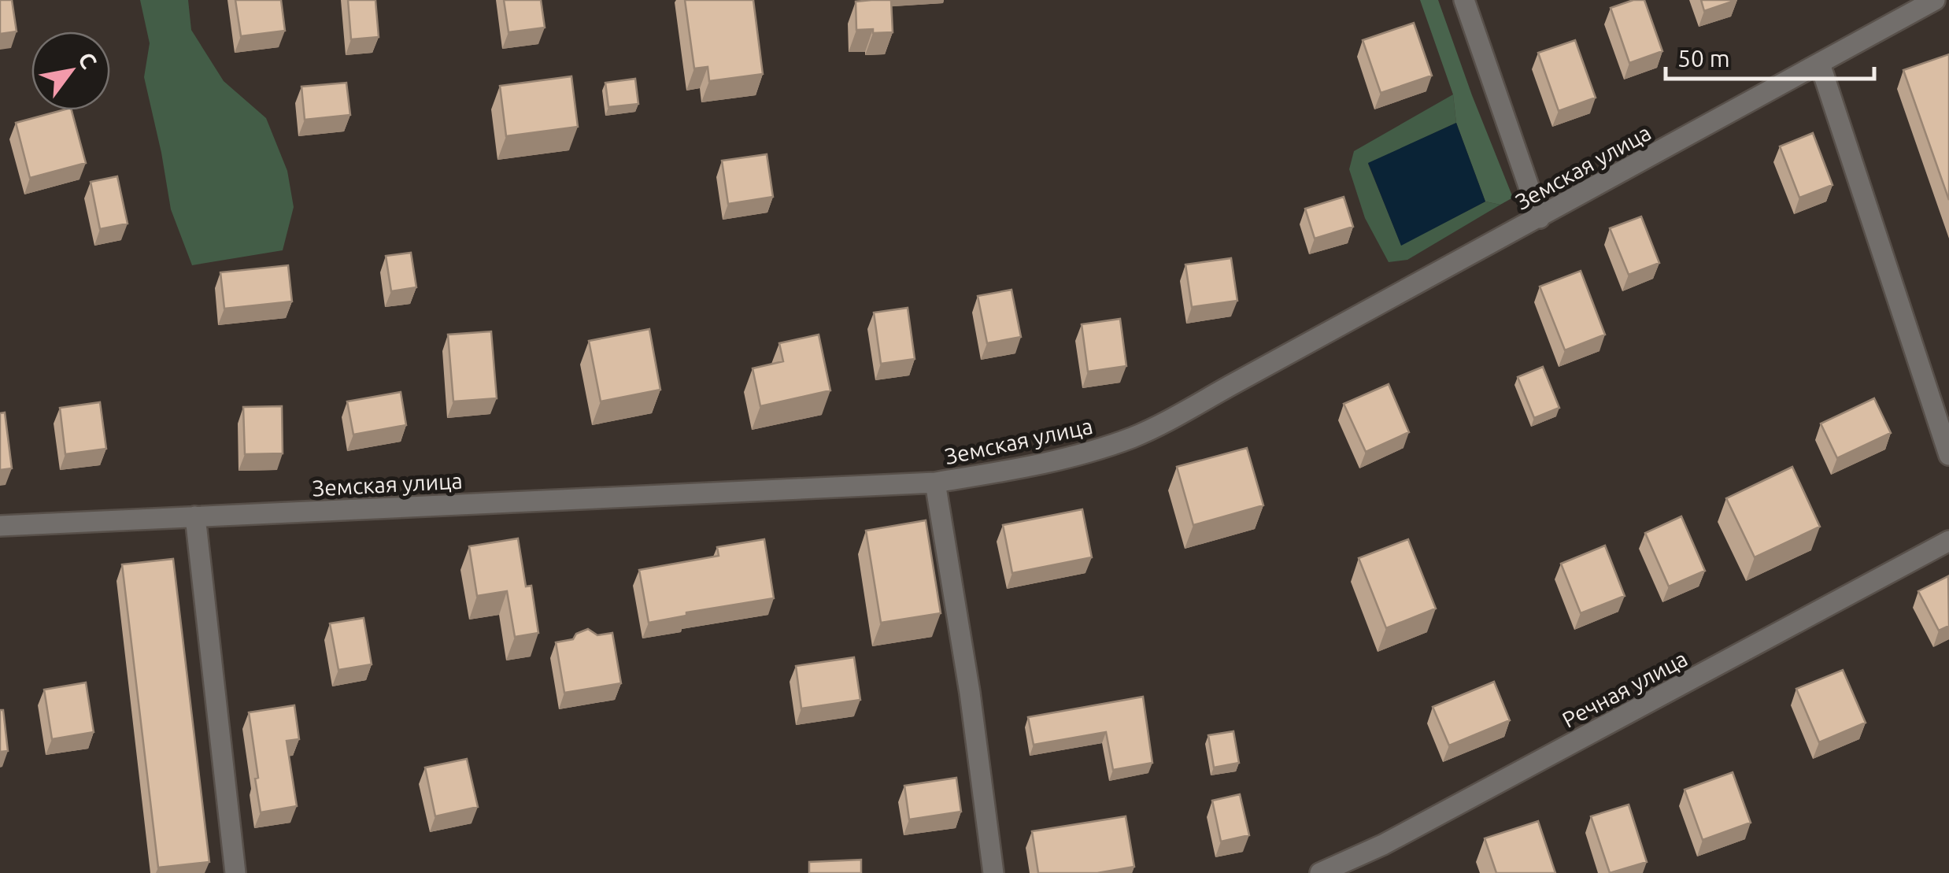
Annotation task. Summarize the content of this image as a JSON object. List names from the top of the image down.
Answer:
{
  "streets": {
    "street": ["Земская улица", "Речная улица"]
  },
  "scale_bar": "50 m",
  "north": "top right"
}
